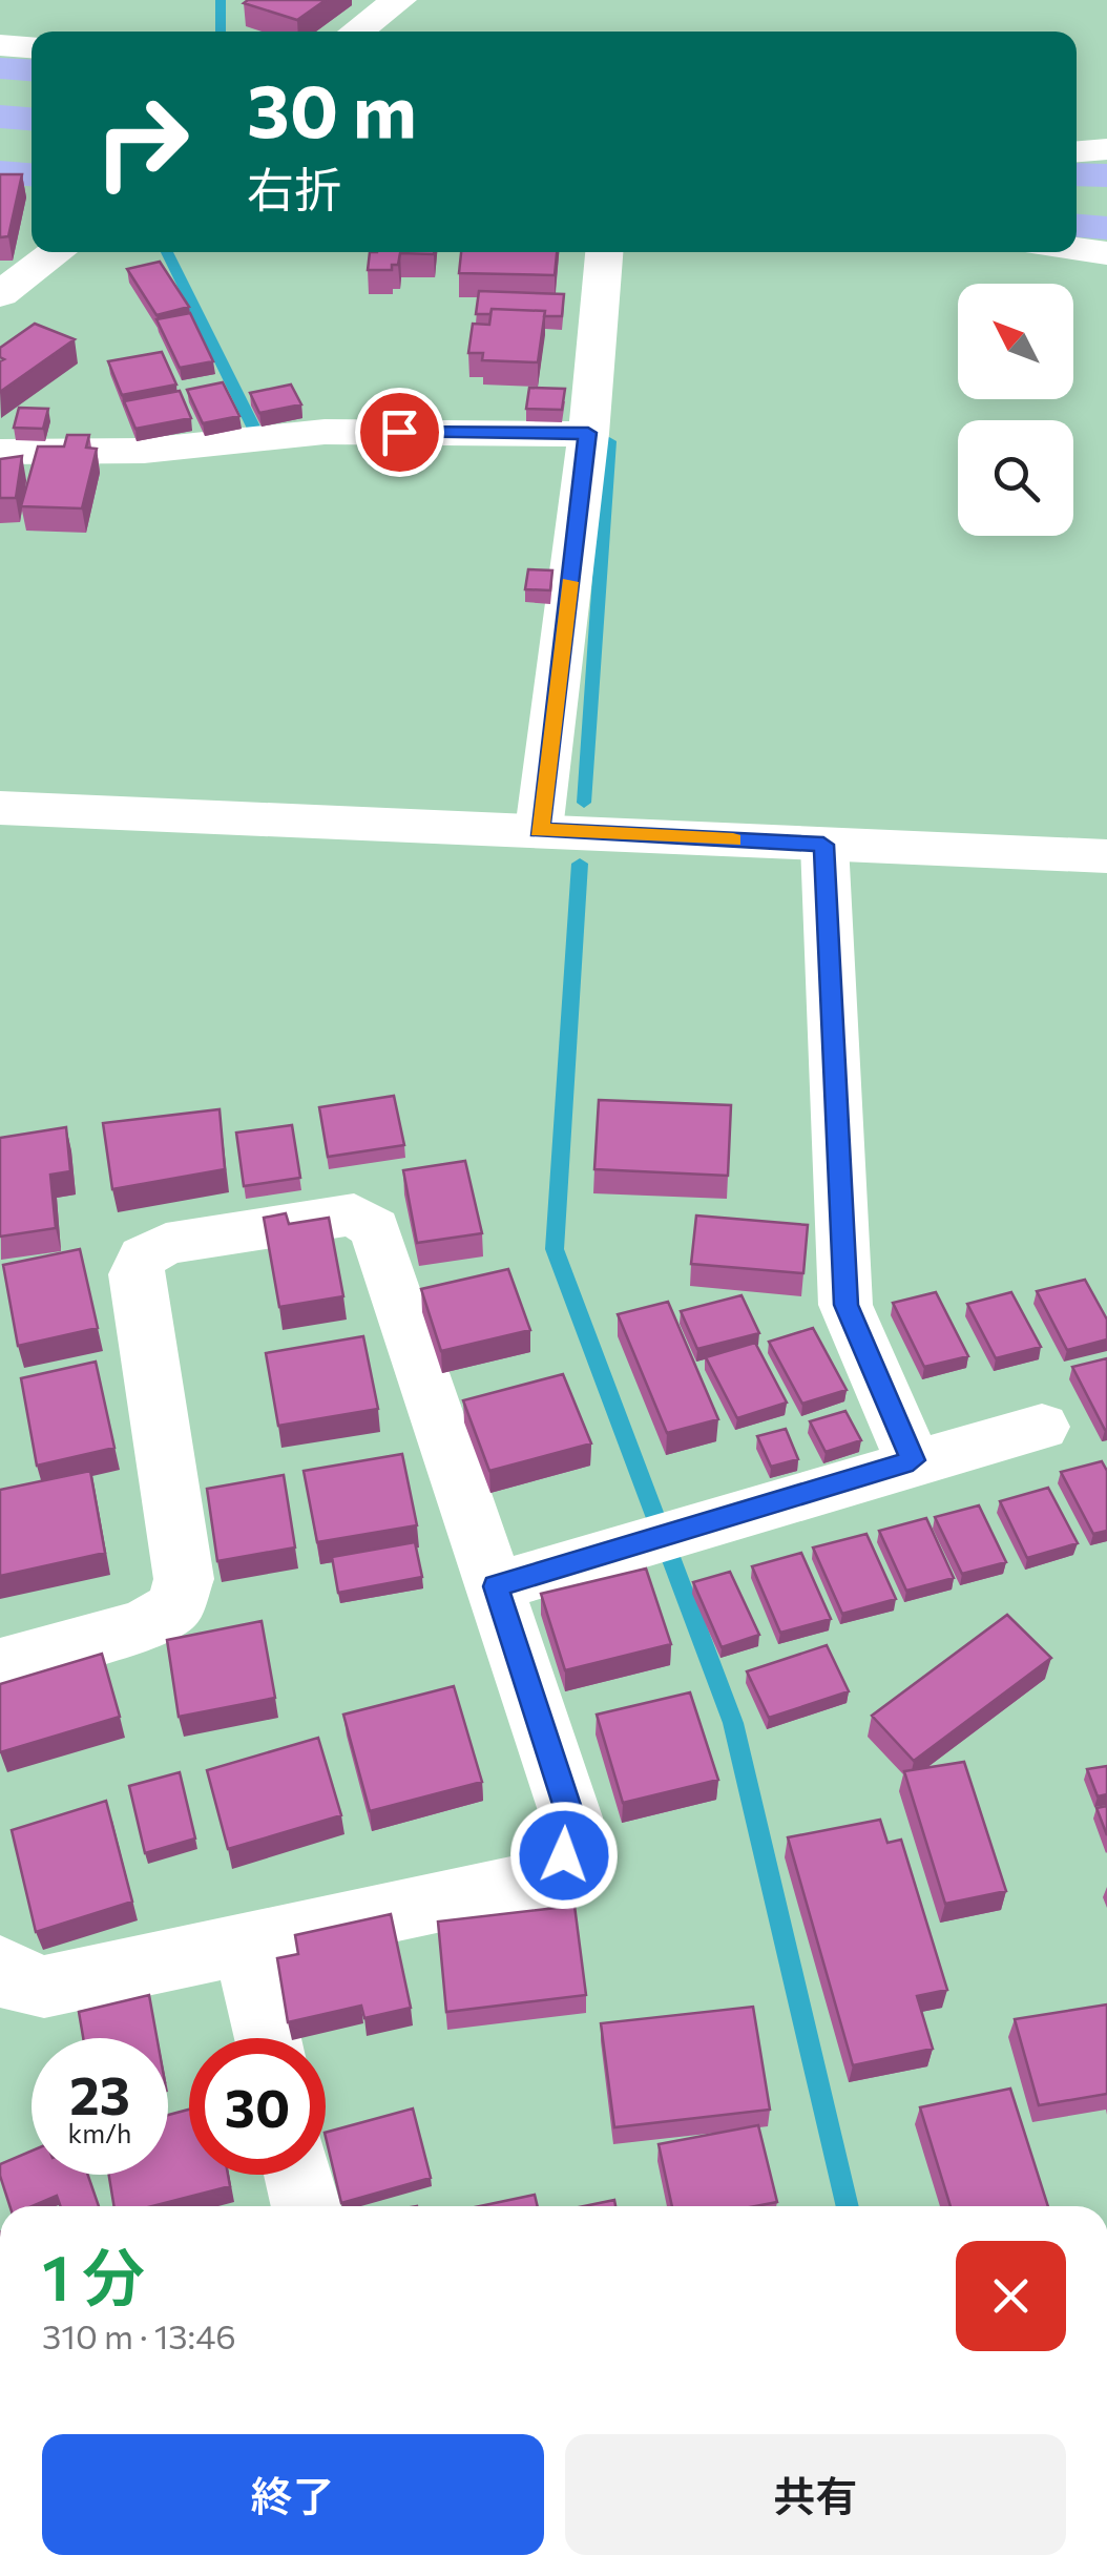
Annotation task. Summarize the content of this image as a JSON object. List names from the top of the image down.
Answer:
{
  "north": "top left",
  "page": {
    "turn": ["30 m", "右折"],
    "speed": "23 km/h",
    "limit": "30",
    "heading": ["1 分", "310 m · 13:46"],
    "buttons": ["終了", "共有"]
  }
}
